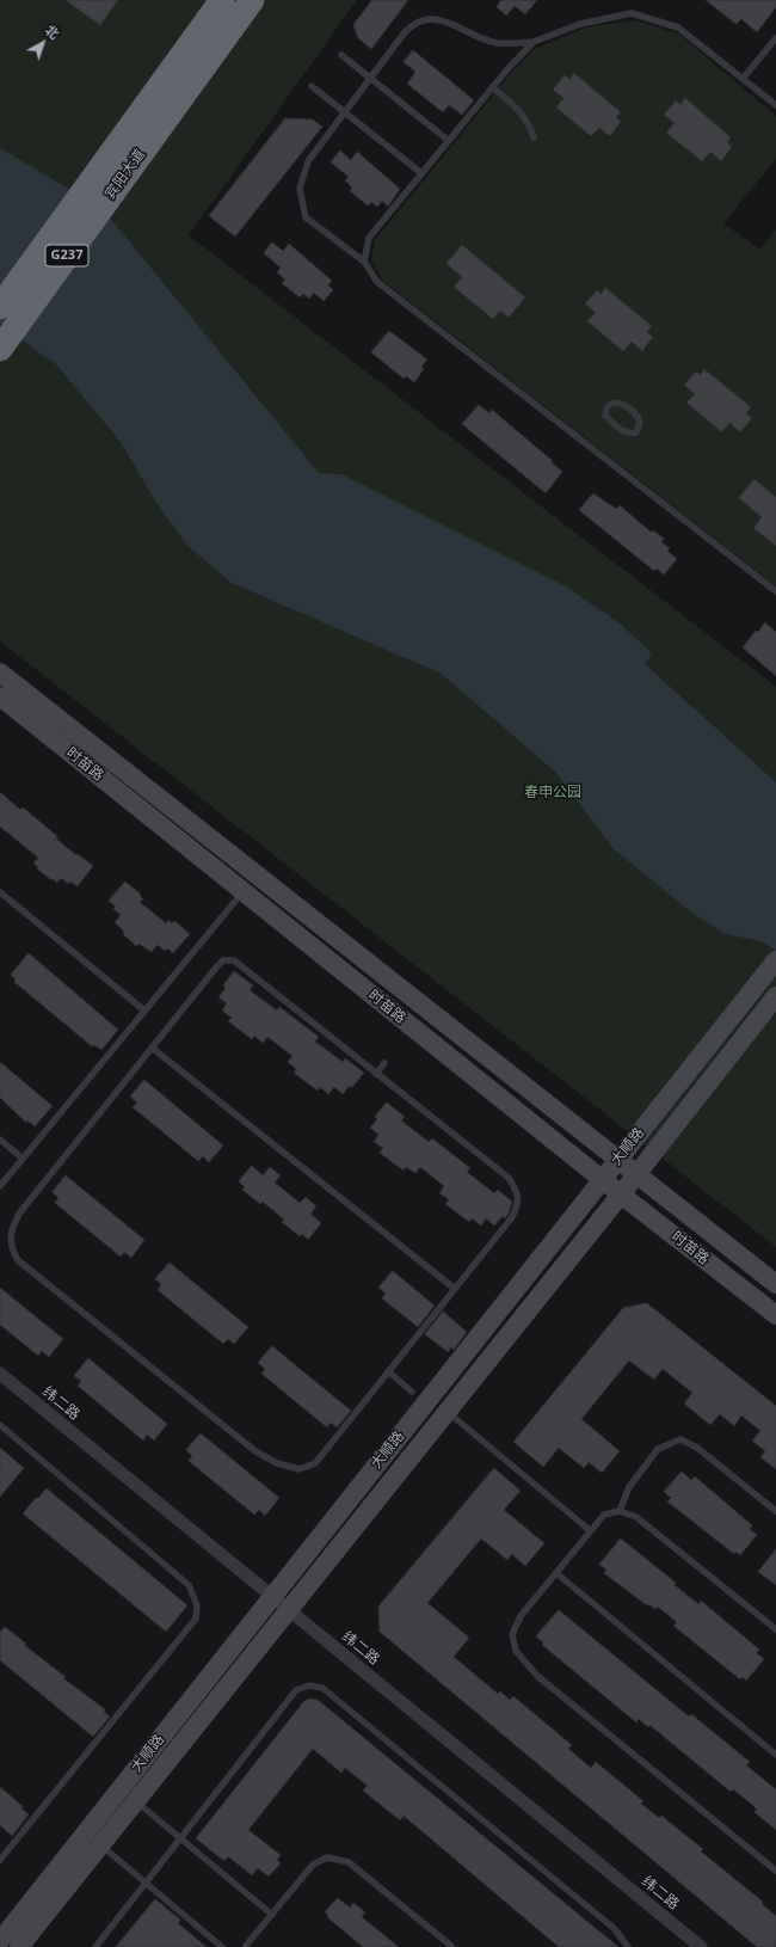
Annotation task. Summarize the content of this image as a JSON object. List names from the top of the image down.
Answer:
{
  "streets": {
    "highway": ["宾阳大道", "G237"],
    "street": ["时苗路", "大顺路", "纬二路"]
  },
  "crossings": [
    ["时苗路", "大顺路"],
    ["大顺路", "纬二路"]
  ],
  "parks": ["春申公园"],
  "north": "top right"
}
